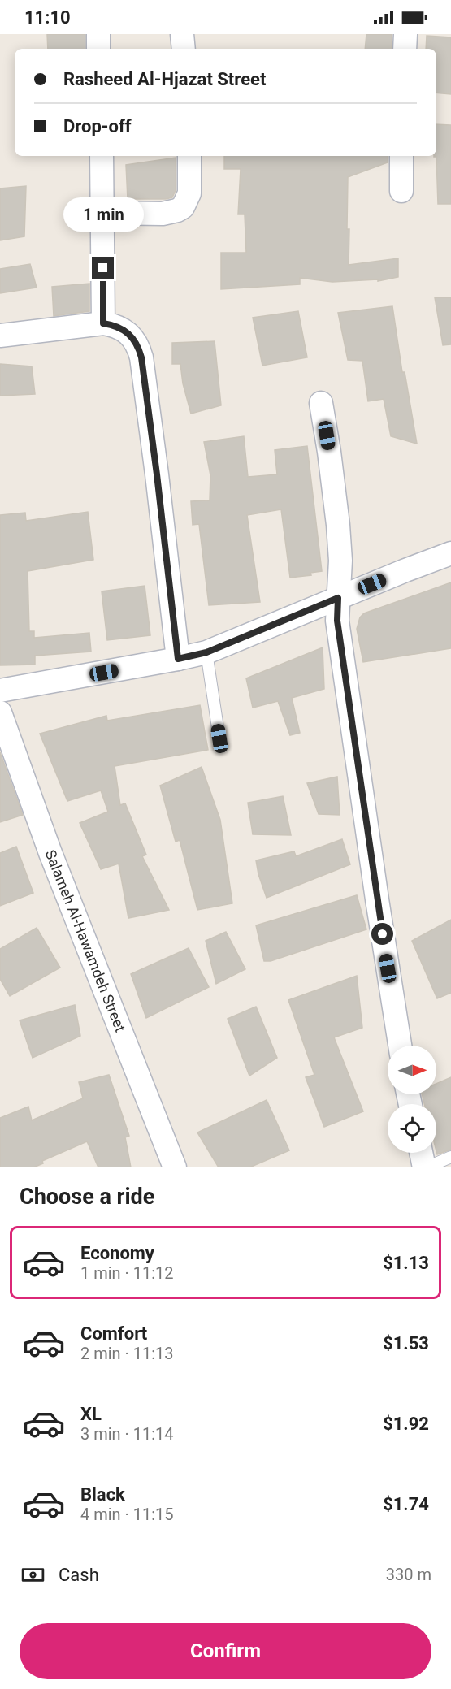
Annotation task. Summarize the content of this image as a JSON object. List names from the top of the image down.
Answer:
{
  "streets": {
    "street": ["Salameh Al-Hawamdeh Street"]
  },
  "north": "right",
  "page": {
    "status": "11:10",
    "banner": ["Rasheed Al-Hjazat Street", "Drop-off"],
    "bubble": "1 min",
    "heading": "Choose a ride",
    "list": [
      {
        "name": "Economy",
        "note": "1 min · 11:12",
        "value": "$1.13"
      },
      {
        "name": "Comfort",
        "note": "2 min · 11:13",
        "value": "$1.53"
      },
      {
        "name": "XL",
        "note": "3 min · 11:14",
        "value": "$1.92"
      },
      {
        "name": "Black",
        "note": "4 min · 11:15",
        "value": "$1.74"
      }
    ],
    "pay": ["Cash", "330 m"],
    "buttons": "Confirm"
  }
}
